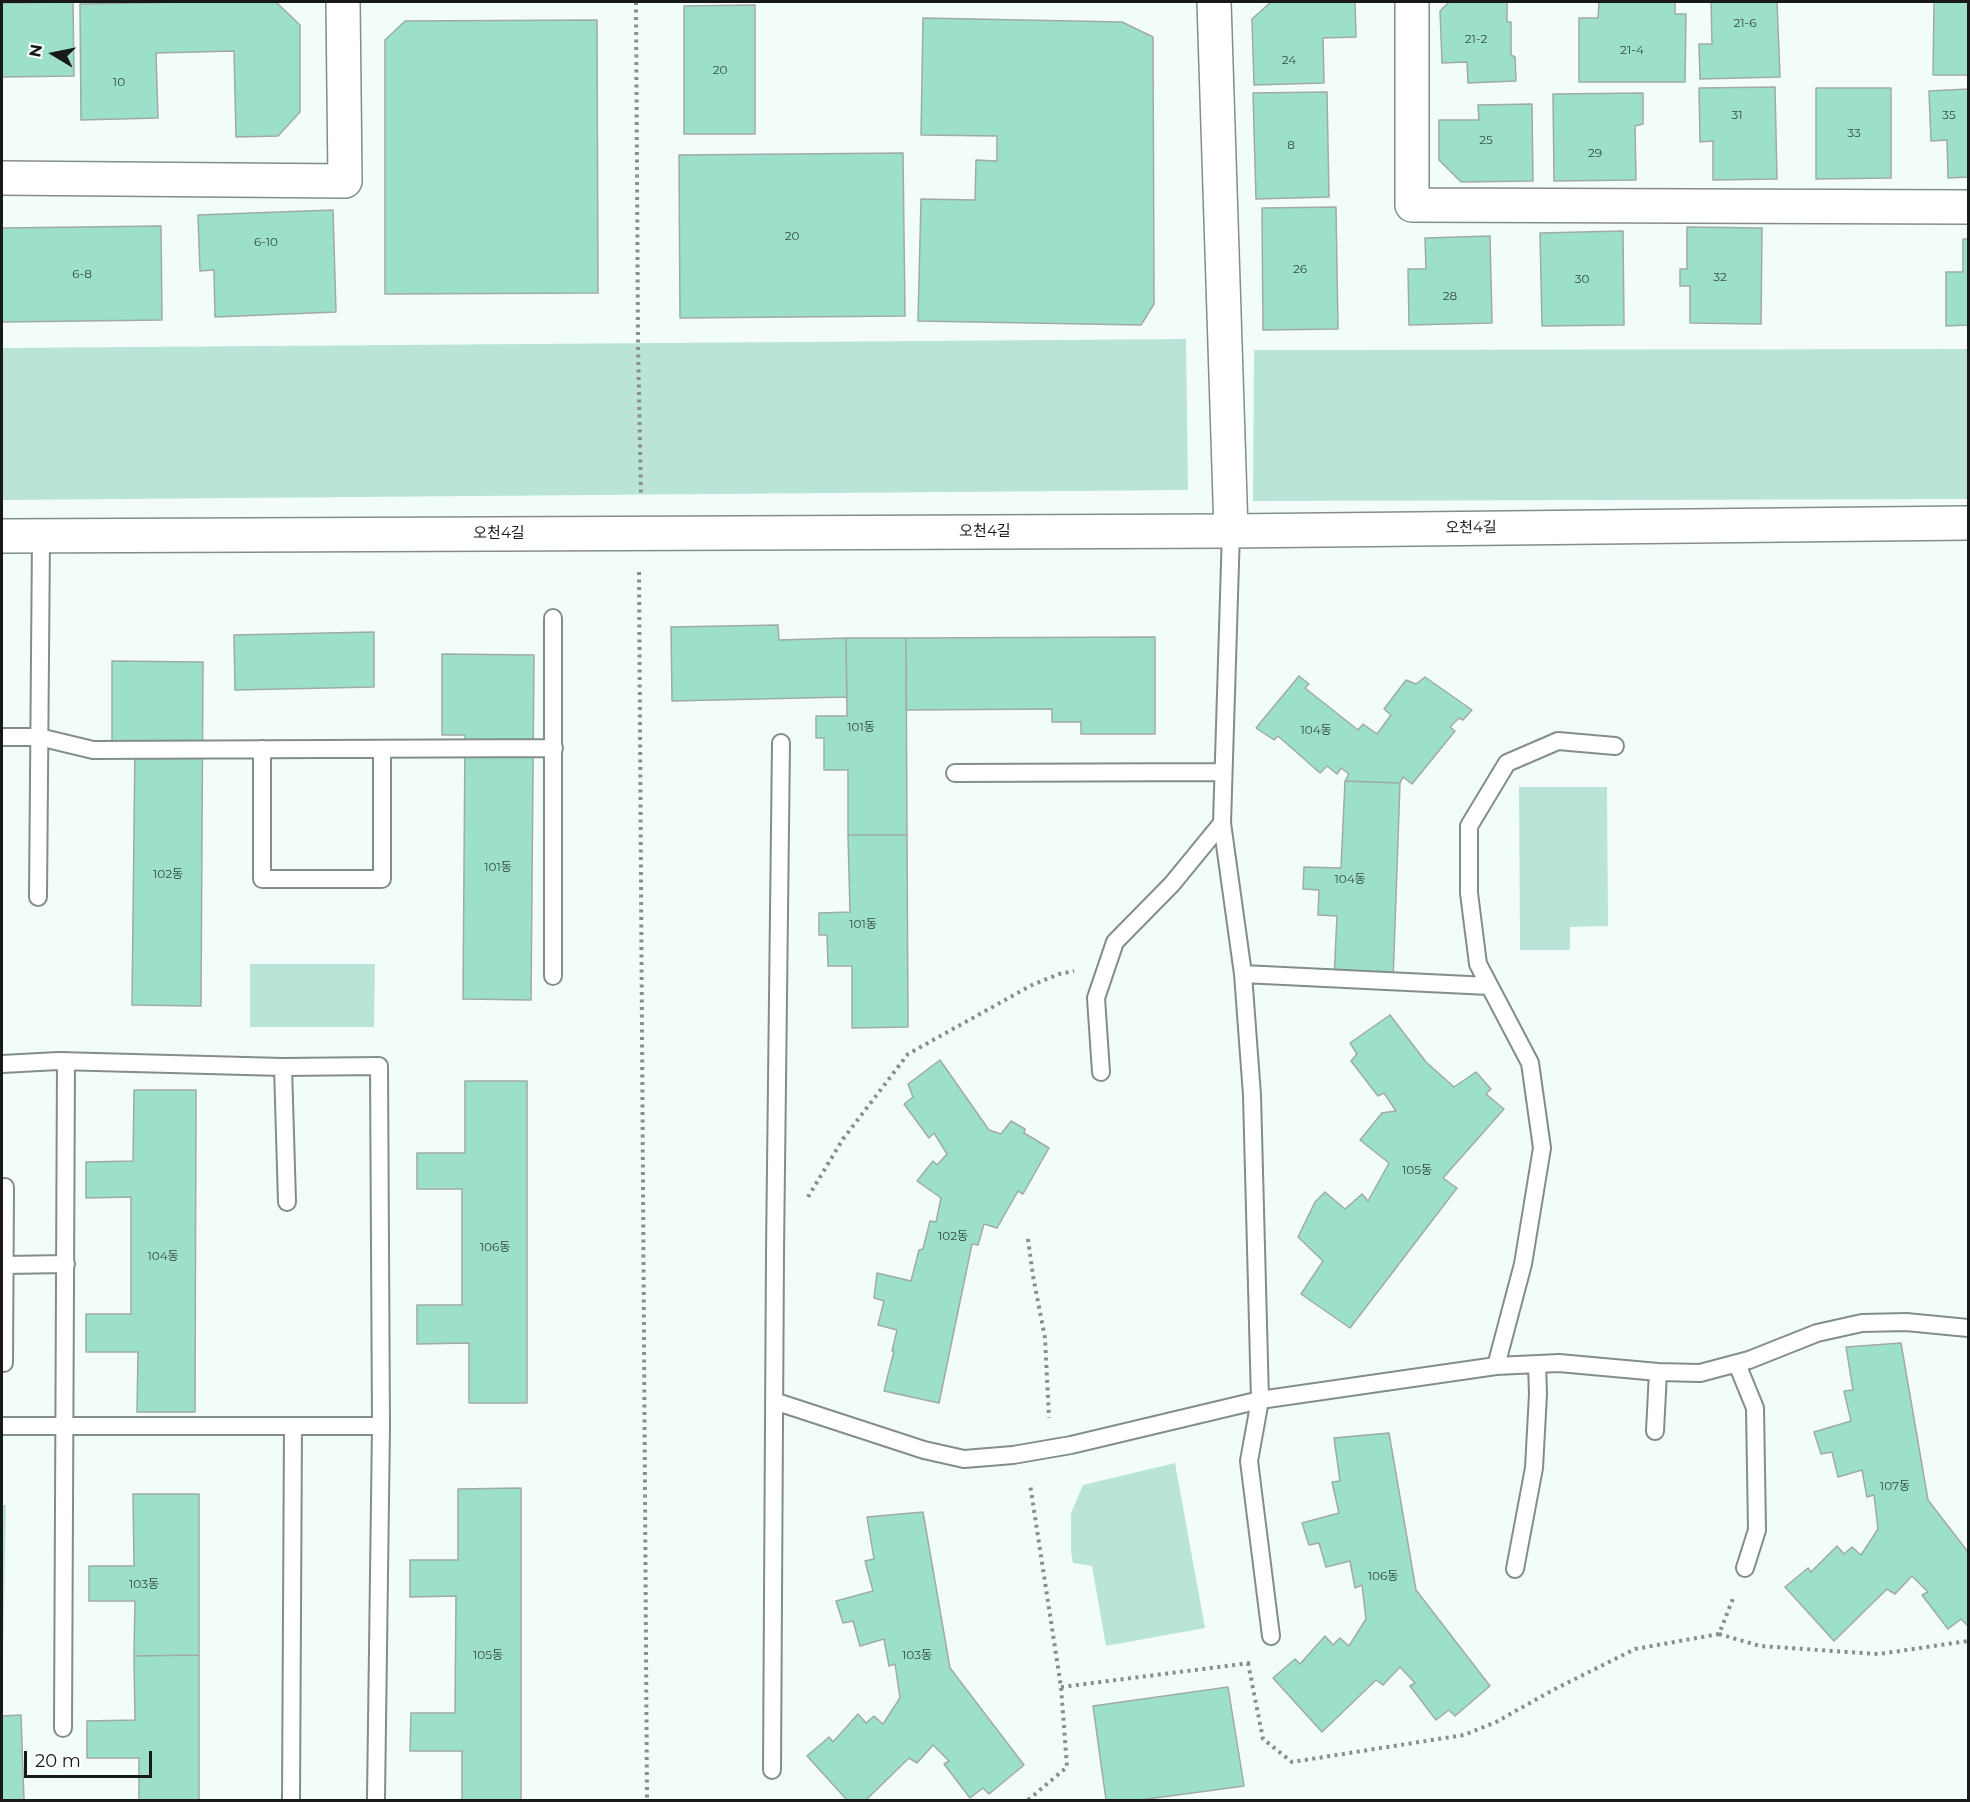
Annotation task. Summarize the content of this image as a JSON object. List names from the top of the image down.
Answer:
{
  "streets": {
    "street": ["오천4길"]
  },
  "house_numbers": [
    "21-6",
    "21-2",
    "21-4",
    "24",
    "20",
    "10",
    "31",
    "35",
    "33",
    "25",
    "8",
    "29",
    "20",
    "6-10",
    "26",
    "6-8",
    "32",
    "30",
    "28",
    "101동",
    "104동",
    "101동",
    "102동",
    "104동",
    "101동",
    "105동",
    "102동",
    "106동",
    "104동",
    "107동",
    "106동",
    "103동",
    "105동",
    "103동"
  ],
  "scale_bar": "20 m",
  "north": "left"
}
